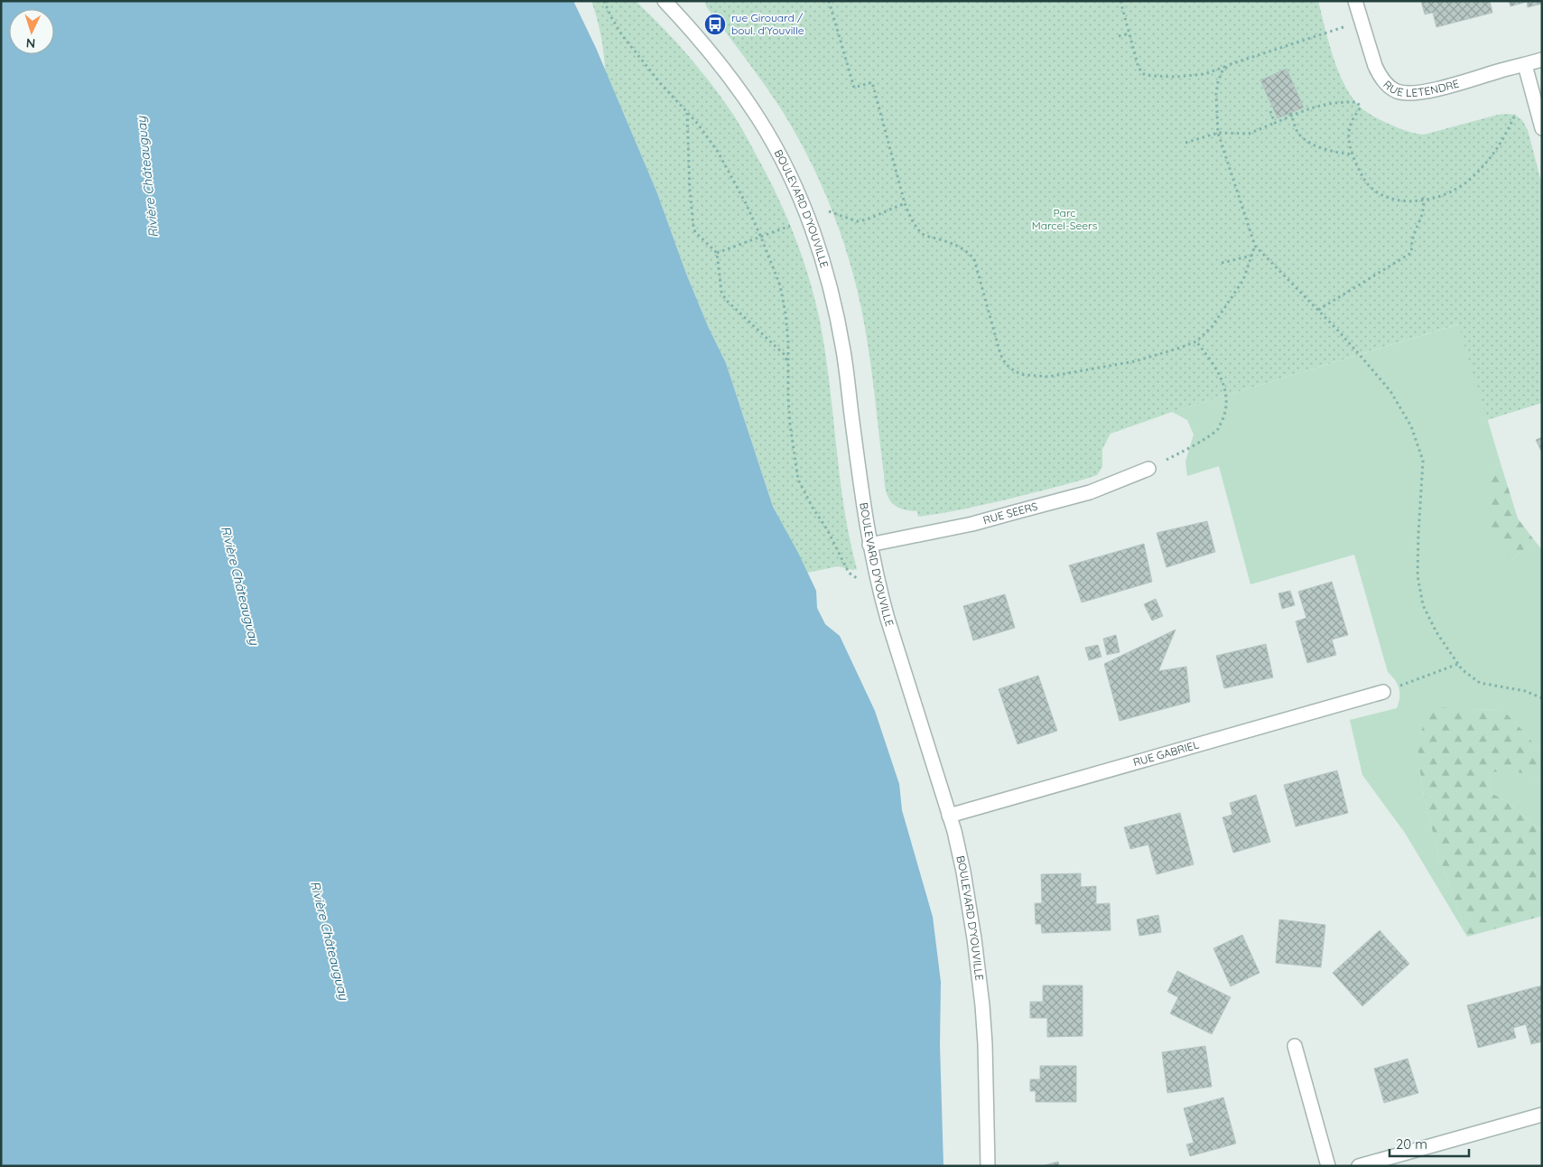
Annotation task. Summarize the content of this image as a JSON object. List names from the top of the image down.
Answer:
{
  "streets": {
    "street": [
      "RUE LETENDRE",
      "BOULEVARD D'YOUVILLE",
      "RUE SEERS",
      "RUE GABRIEL"
    ]
  },
  "crossings": [
    ["BOULEVARD D'YOUVILLE", "RUE SEERS"],
    ["BOULEVARD D'YOUVILLE", "RUE GABRIEL"]
  ],
  "water": ["Rivière Châteauguay"],
  "parks": ["Parc Marcel-Seers"],
  "places": {
    "bus stop": ["rue Girouard / boul. d'Youville"]
  },
  "scale_bar": "20 m",
  "north": "bottom"
}
